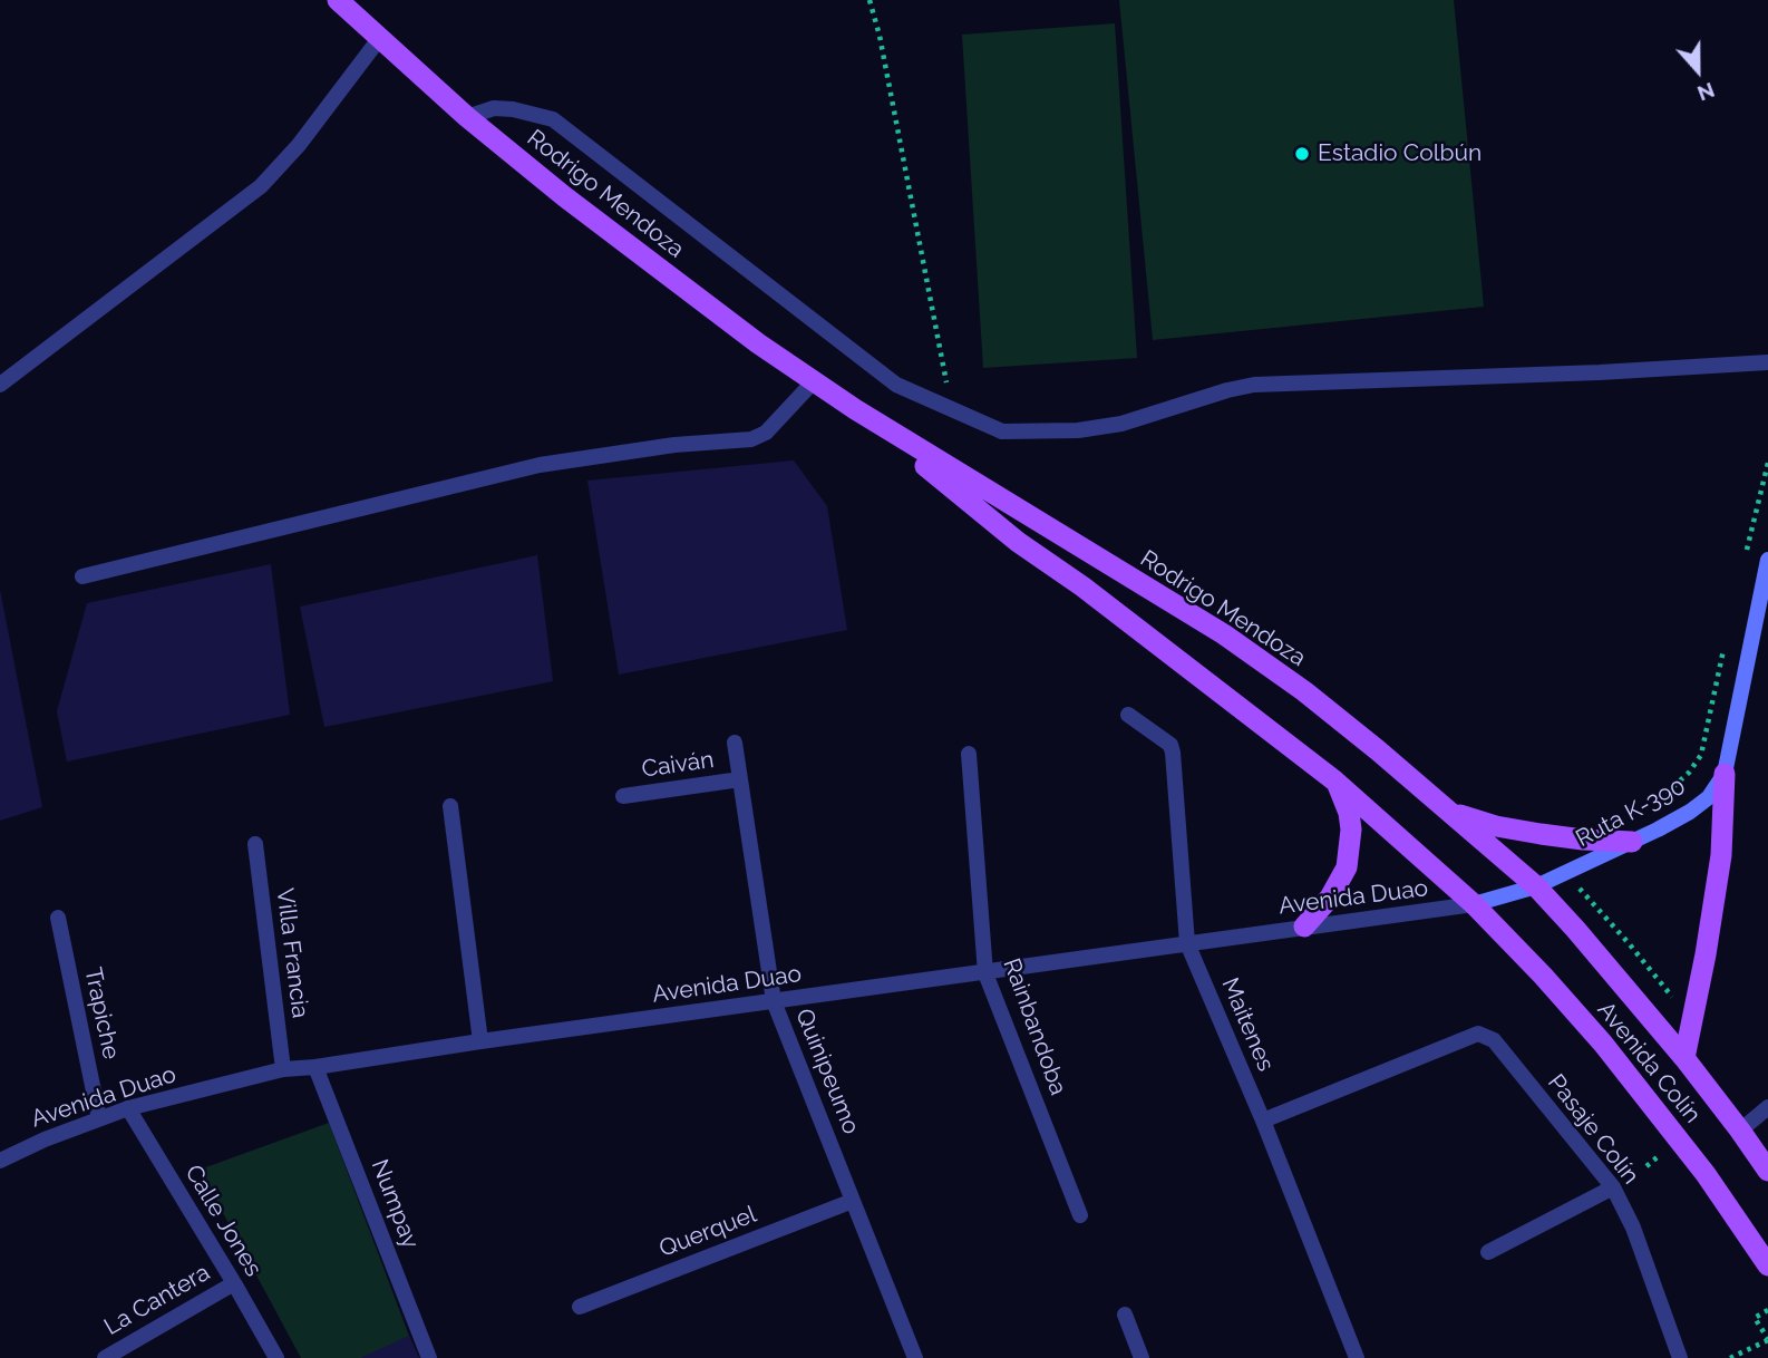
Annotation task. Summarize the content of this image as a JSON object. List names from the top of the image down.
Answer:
{
  "streets": {
    "main road": ["Rodrigo Mendoza", "Ruta K-390", "Avenida Colín"],
    "street": [
      "Caiván",
      "Avenida Duao",
      "Villa Francia",
      "Trapiche",
      "Maitenes",
      "Rainbandoba",
      "Quinipeumo",
      "Pasaje Colín",
      "Numpay",
      "Calle Jones",
      "Querquel",
      "La Cantera"
    ]
  },
  "crossings": [
    ["Rodrigo Mendoza", "Ruta K-390"],
    ["Rodrigo Mendoza", "Avenida Duao"],
    ["Rodrigo Mendoza", "Avenida Colín"],
    ["Caiván", "Quinipeumo"],
    ["Ruta K-390", "Avenida Duao"],
    ["Ruta K-390", "Avenida Colín"],
    ["Avenida Duao", "Villa Francia"],
    ["Avenida Duao", "Trapiche"],
    ["Avenida Duao", "Maitenes"],
    ["Avenida Duao", "Rainbandoba"],
    ["Avenida Duao", "Avenida Colín"],
    ["Avenida Duao", "Quinipeumo"],
    ["Avenida Duao", "Numpay"],
    ["Avenida Duao", "Calle Jones"],
    ["Maitenes", "Pasaje Colín"],
    ["Quinipeumo", "Querquel"],
    ["Calle Jones", "La Cantera"]
  ],
  "places": ["Estadio Colbún"],
  "north": "bottom"
}
